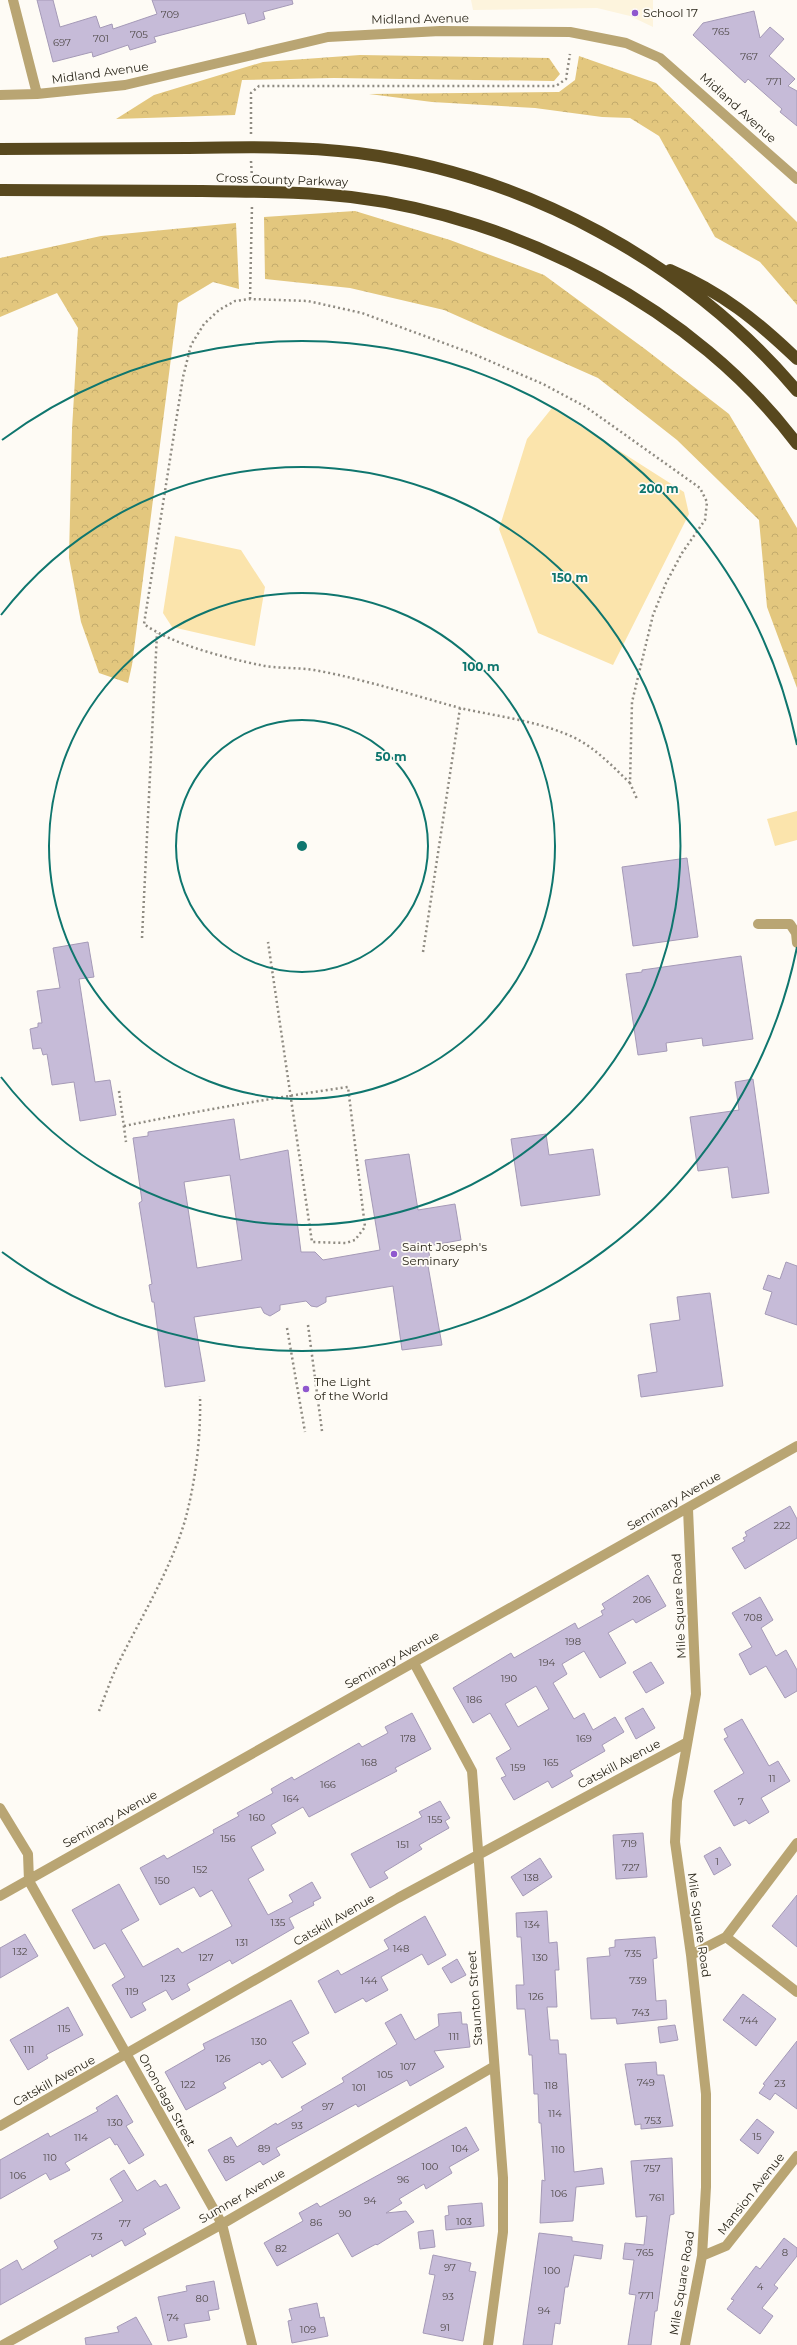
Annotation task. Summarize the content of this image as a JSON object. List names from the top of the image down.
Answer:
{
  "streets": {
    "highway": ["Cross County Parkway"],
    "street": [
      "Midland Avenue",
      "Seminary Avenue",
      "Mile Square Road",
      "Catskill Avenue",
      "Staunton Street",
      "Onondaga Street",
      "Mansion Avenue",
      "Sumner Avenue"
    ]
  },
  "crossings": [
    ["Seminary Avenue", "Mile Square Road"],
    ["Seminary Avenue", "Staunton Street"],
    ["Seminary Avenue", "Onondaga Street"],
    ["Mile Square Road", "Catskill Avenue"],
    ["Mile Square Road", "Mansion Avenue"],
    ["Catskill Avenue", "Staunton Street"],
    ["Catskill Avenue", "Onondaga Street"],
    ["Staunton Street", "Sumner Avenue"],
    ["Onondaga Street", "Sumner Avenue"]
  ],
  "places": ["School 17", "Saint Joseph's Seminary", "The Light of the World"],
  "house_numbers": [
    "709",
    "765",
    "705",
    "701",
    "697",
    "767",
    "771",
    "222",
    "206",
    "708",
    "198",
    "194",
    "190",
    "186",
    "178",
    "169",
    "168",
    "165",
    "159",
    "11",
    "166",
    "164",
    "7",
    "160",
    "155",
    "156",
    "719",
    "151",
    "1",
    "727",
    "152",
    "138",
    "150",
    "135",
    "134",
    "131",
    "148",
    "132",
    "735",
    "127",
    "130",
    "123",
    "144",
    "739",
    "119",
    "126",
    "743",
    "744",
    "115",
    "111",
    "130",
    "111",
    "126",
    "107",
    "105",
    "749",
    "23",
    "122",
    "118",
    "101",
    "97",
    "114",
    "753",
    "130",
    "93",
    "15",
    "114",
    "89",
    "104",
    "110",
    "110",
    "85",
    "100",
    "757",
    "106",
    "96",
    "106",
    "761",
    "94",
    "90",
    "103",
    "86",
    "77",
    "73",
    "82",
    "765",
    "8",
    "97",
    "100",
    "4",
    "771",
    "93",
    "80",
    "94",
    "74",
    "91",
    "109"
  ],
  "rings": [
    "200 m",
    "150 m",
    "100 m",
    "50 m"
  ]
}
